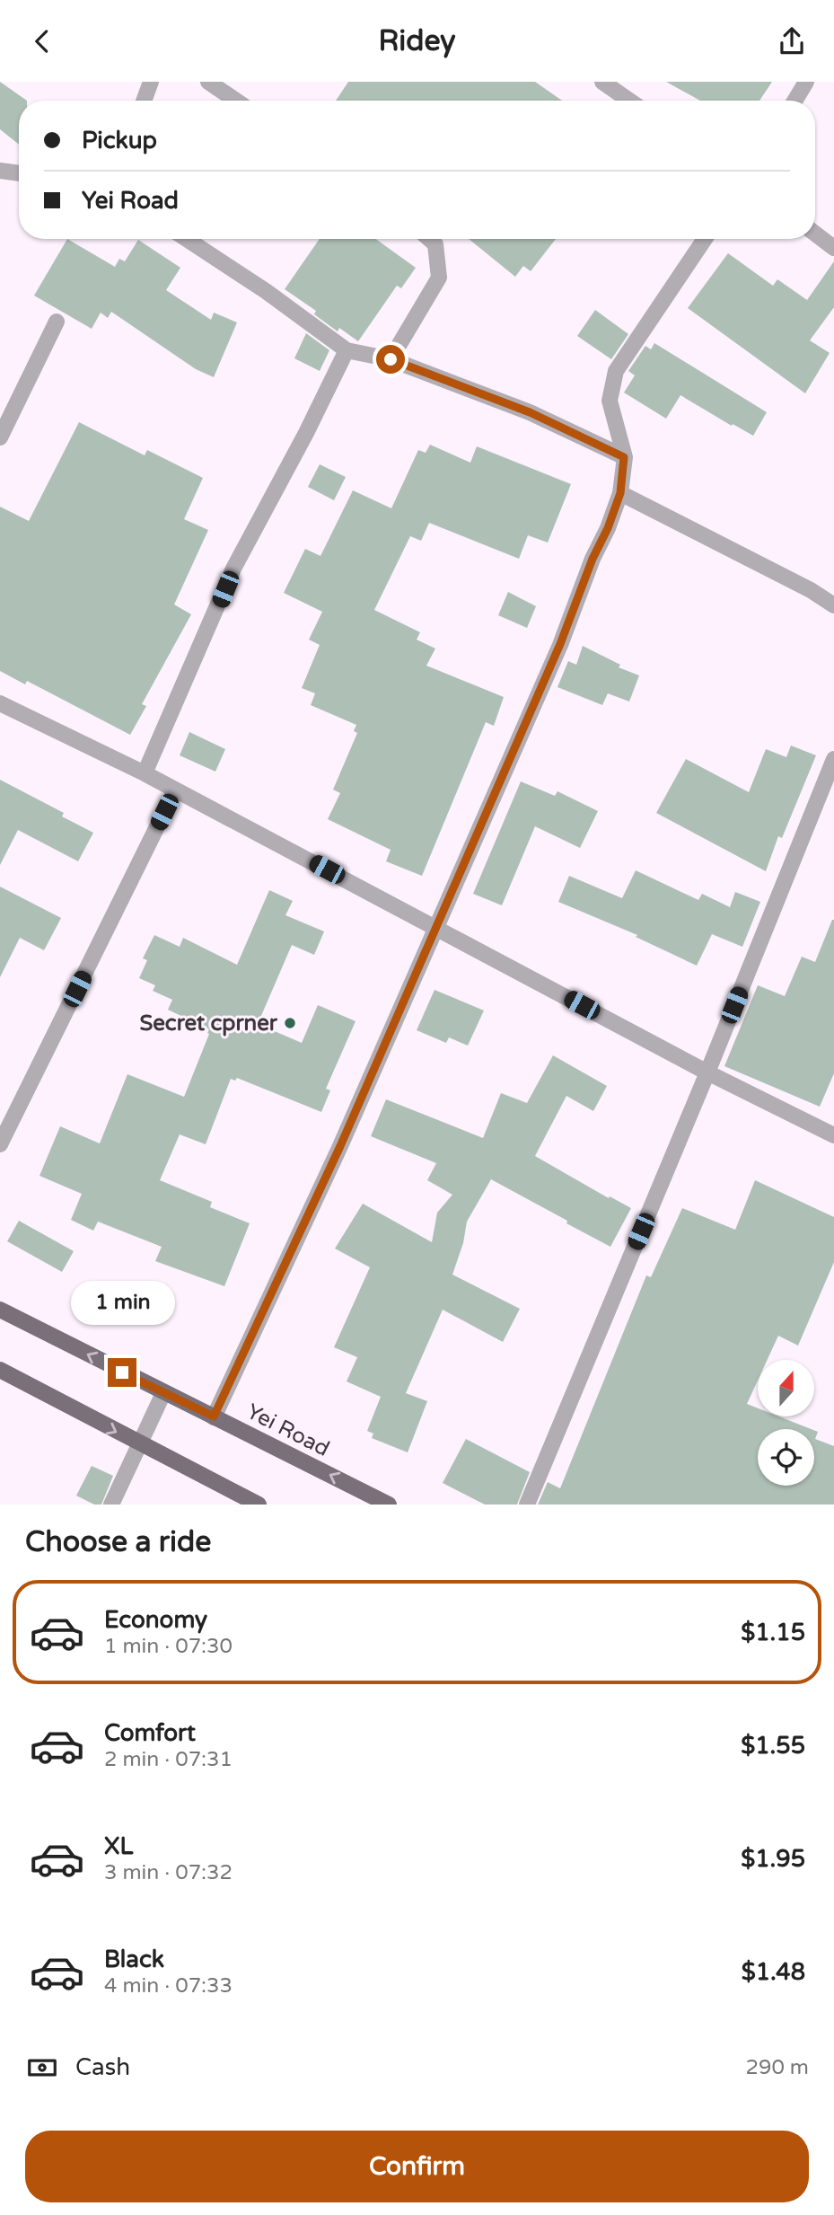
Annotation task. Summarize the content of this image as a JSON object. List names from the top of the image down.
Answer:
{
  "streets": {
    "main road": ["Yei Road"]
  },
  "places": ["Secret cprner"],
  "north": "top",
  "page": {
    "header": "Ridey",
    "banner": ["Pickup", "Yei Road"],
    "bubble": "1 min",
    "heading": "Choose a ride",
    "list": [
      {
        "name": "Economy",
        "note": "1 min · 07:30",
        "value": "$1.15"
      },
      {
        "name": "Comfort",
        "note": "2 min · 07:31",
        "value": "$1.55"
      },
      {
        "name": "XL",
        "note": "3 min · 07:32",
        "value": "$1.95"
      },
      {
        "name": "Black",
        "note": "4 min · 07:33",
        "value": "$1.48"
      }
    ],
    "pay": ["Cash", "290 m"],
    "buttons": "Confirm"
  }
}
